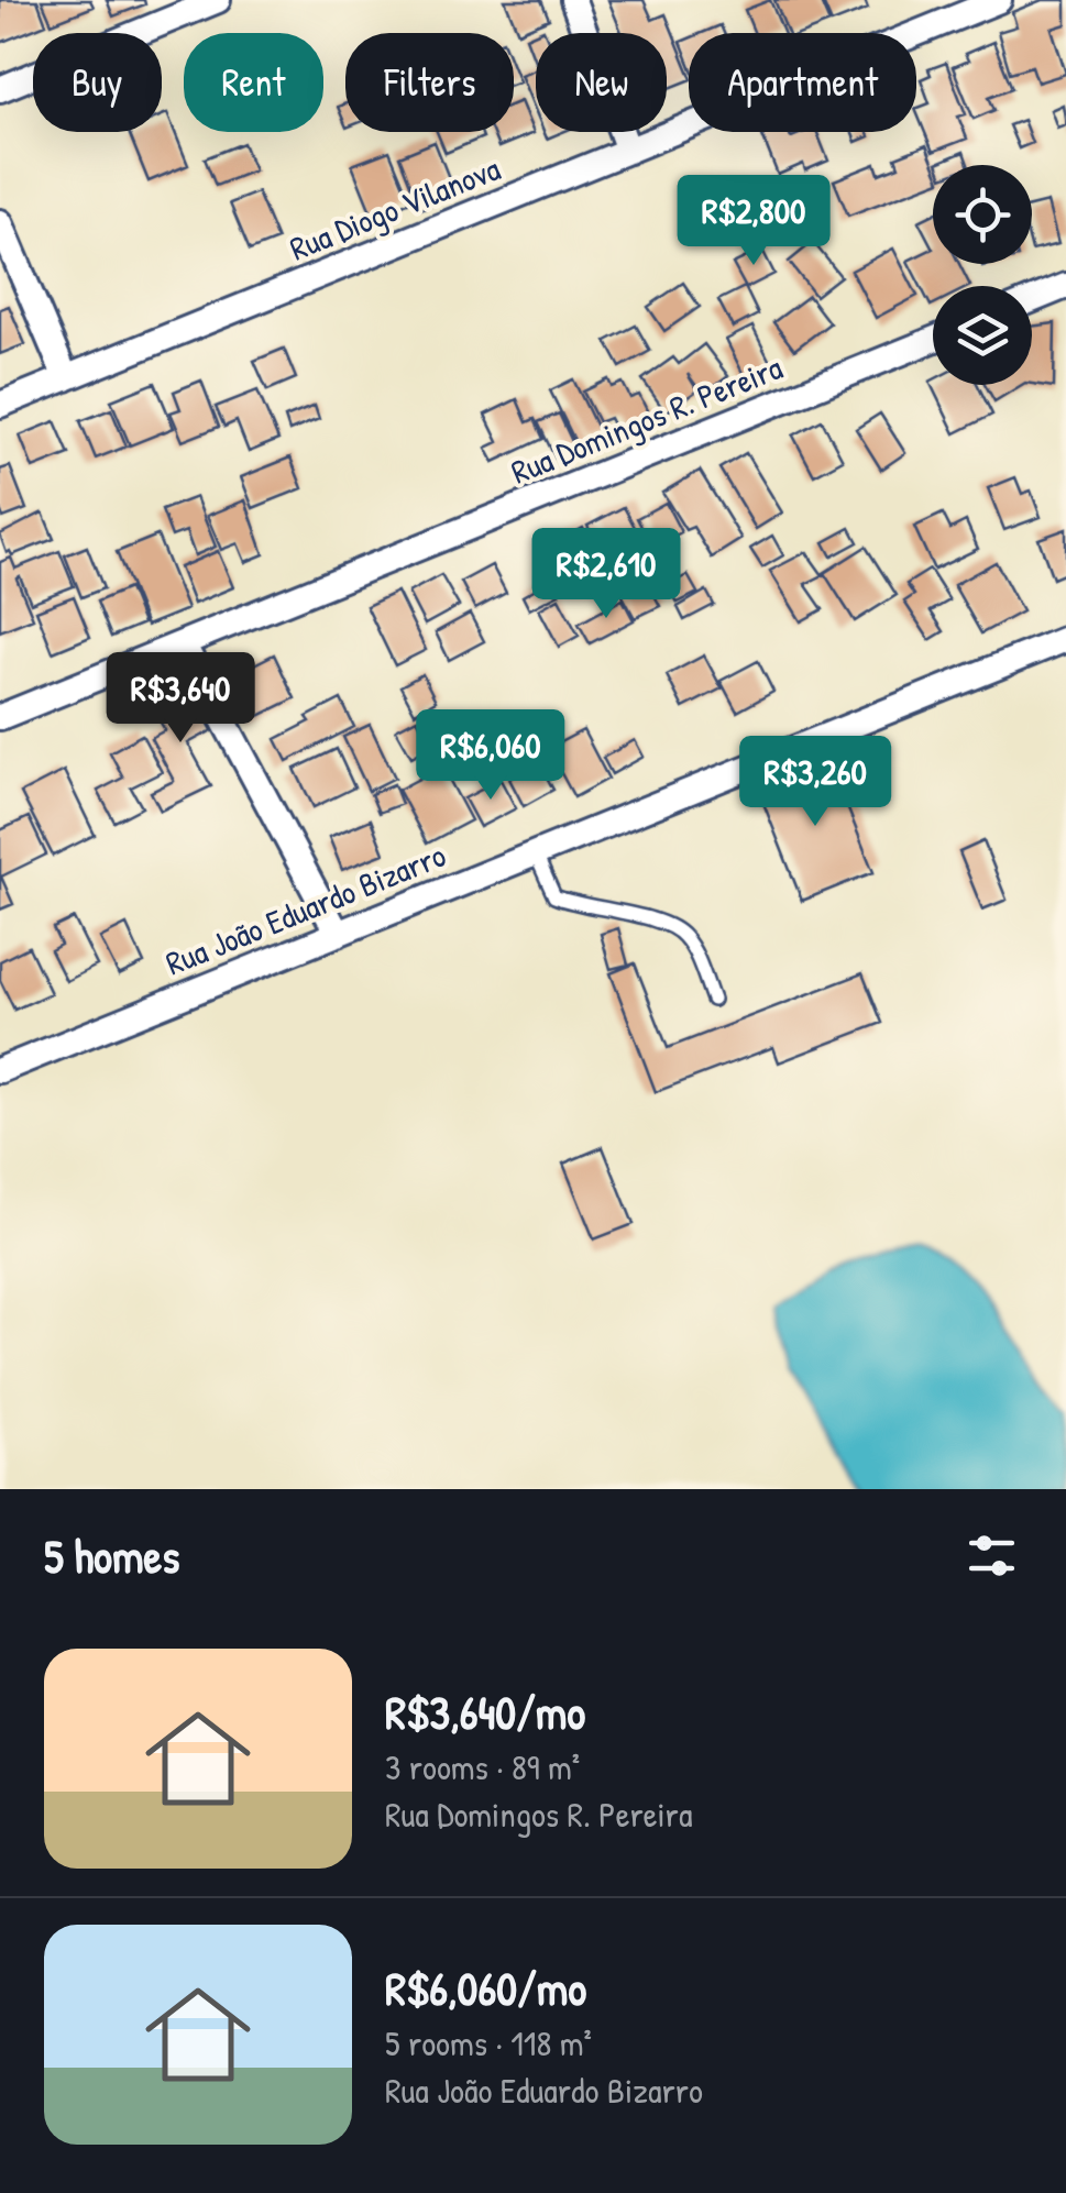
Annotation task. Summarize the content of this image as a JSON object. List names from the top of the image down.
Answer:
{
  "streets": {
    "street": ["Rua Diogo Vilanova", "Rua Domingos R. Pereira", "Rua João Eduardo Bizarro"]
  },
  "page": {
    "chip": [
      "Buy",
      "Rent",
      "Filters",
      "New",
      "Apartment"
    ],
    "price": [
      "R$2,800",
      "R$2,610",
      "R$3,640",
      "R$6,060",
      "R$3,260"
    ],
    "heading": "5 homes",
    "list": [
      {
        "name": "R$3,640/mo",
        "note": "3 rooms · 89 m² · Rua Domingos R. Pereira"
      },
      {
        "name": "R$6,060/mo",
        "note": "5 rooms · 118 m² · Rua João Eduardo Bizarro"
      }
    ]
  }
}
